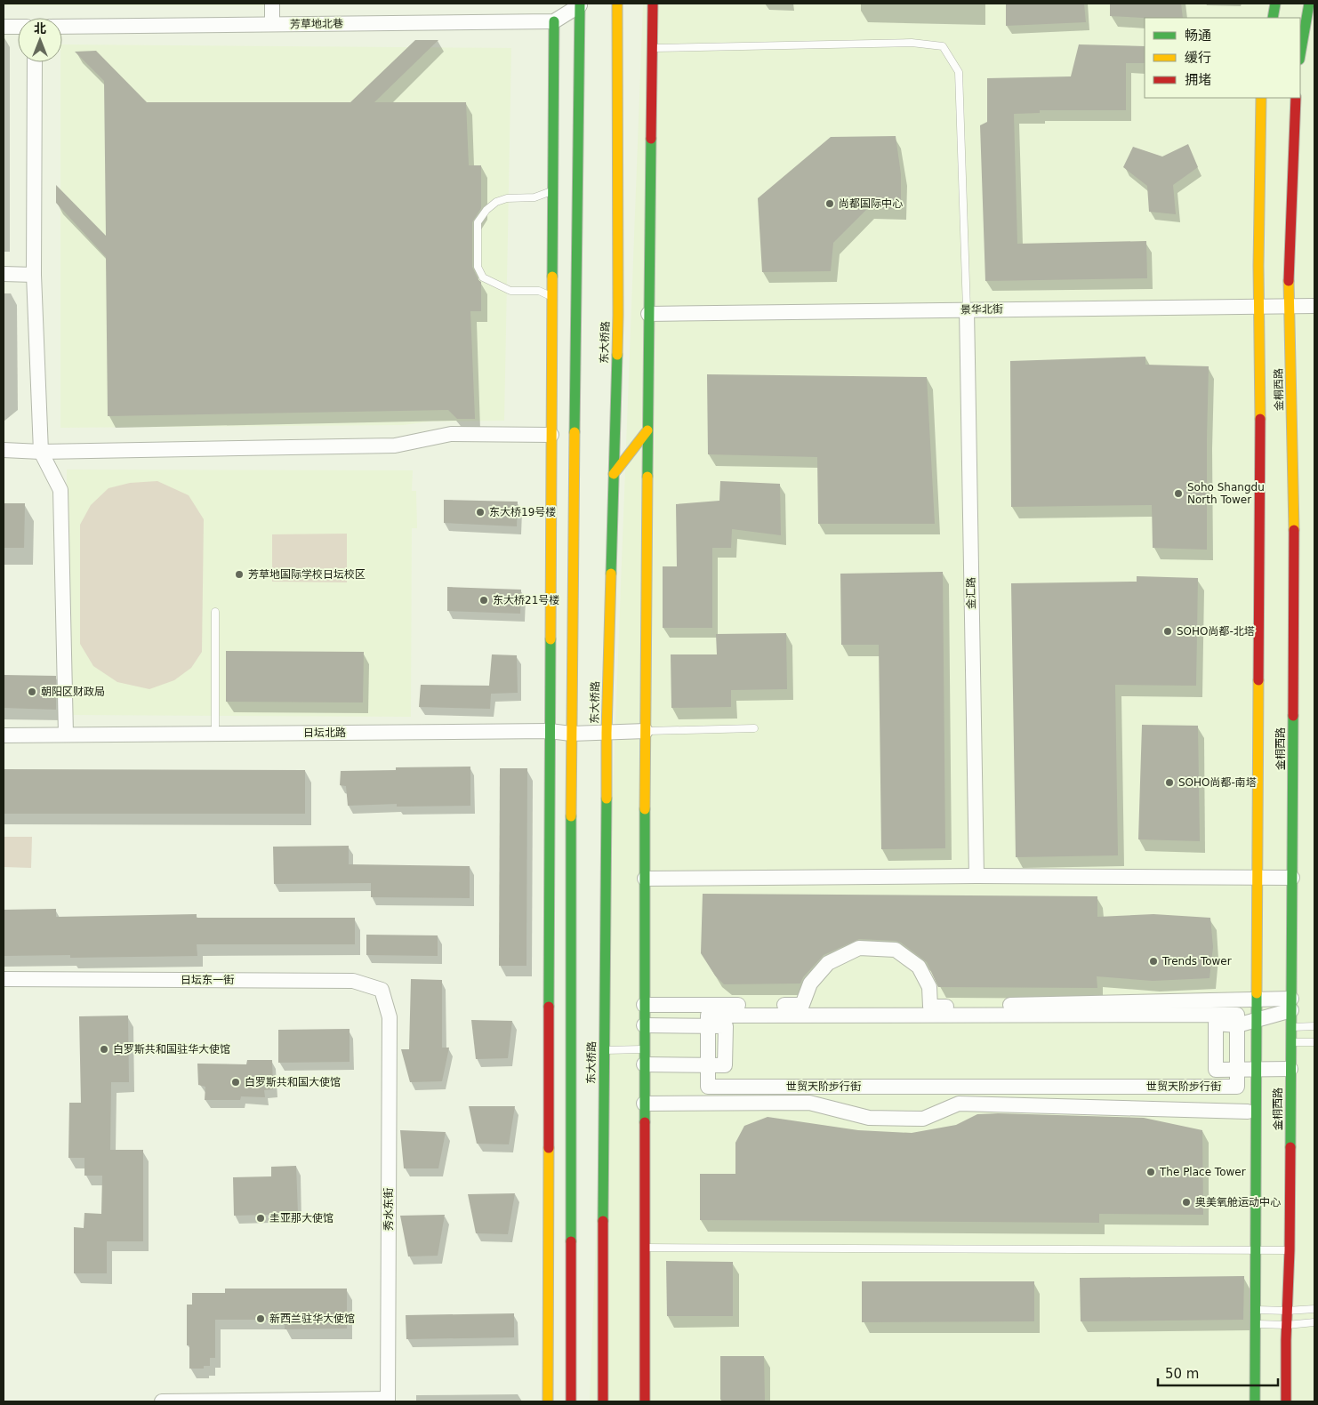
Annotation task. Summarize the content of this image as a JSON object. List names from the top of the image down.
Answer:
{
  "streets": {
    "main road": ["东大桥路", "金桐西路"],
    "street": [
      "芳草地北巷",
      "景华北街",
      "金汇路",
      "日坛北路",
      "日坛东一街",
      "世贸天阶步行街",
      "秀水东街"
    ]
  },
  "crossings": [
    ["景华北街", "金桐西路"],
    ["景华北街", "金汇路"],
    ["东大桥路", "日坛北路"],
    ["日坛东一街", "秀水东街"]
  ],
  "places": [
    "尚都国际中心",
    "Soho Shangdu North Tower",
    "东大桥19号楼",
    "芳草地国际学校日坛校区",
    "东大桥21号楼",
    "SOHO尚都-北塔",
    "朝阳区财政局",
    "SOHO尚都-南塔",
    "Trends Tower",
    "白罗斯共和国驻华大使馆",
    "白罗斯共和国大使馆",
    "The Place Tower",
    "奥美氧舱运动中心",
    "圭亚那大使馆",
    "新西兰驻华大使馆"
  ],
  "legend": ["畅通", "缓行", "拥堵"],
  "scale_bar": "50 m",
  "north": "top"
}
